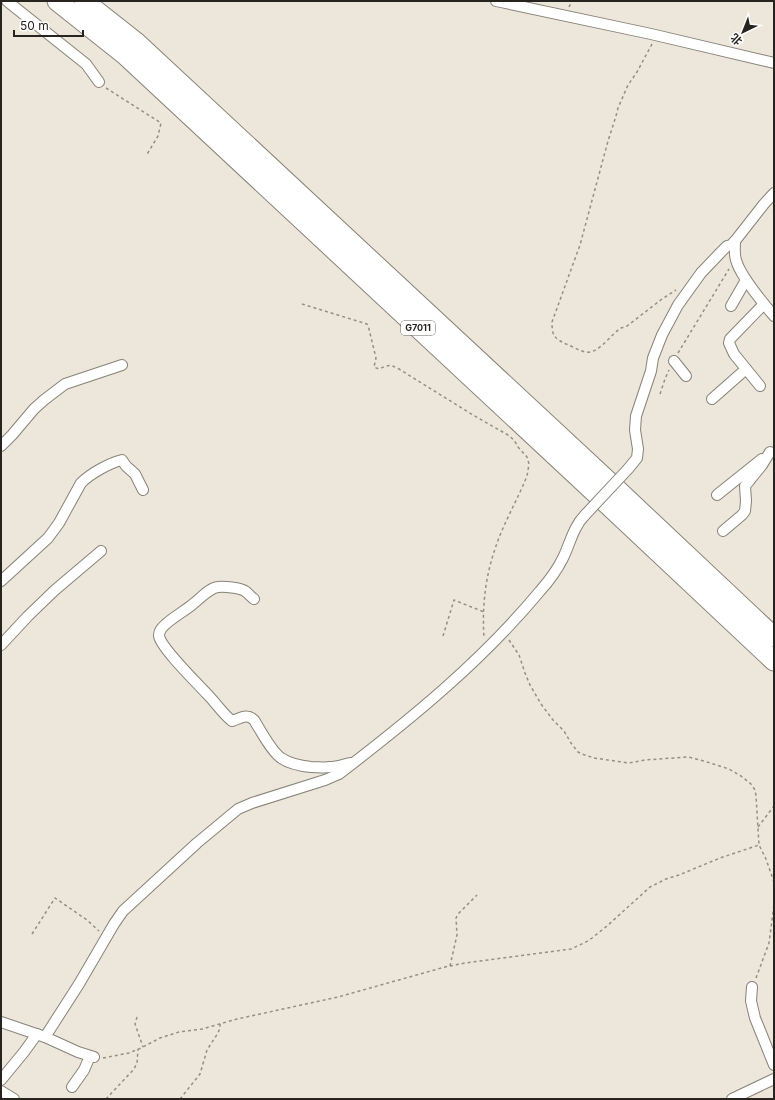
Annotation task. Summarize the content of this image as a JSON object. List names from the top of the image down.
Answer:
{
  "streets": {
    "highway": ["G7011"]
  },
  "scale_bar": "50 m",
  "north": "bottom left"
}
